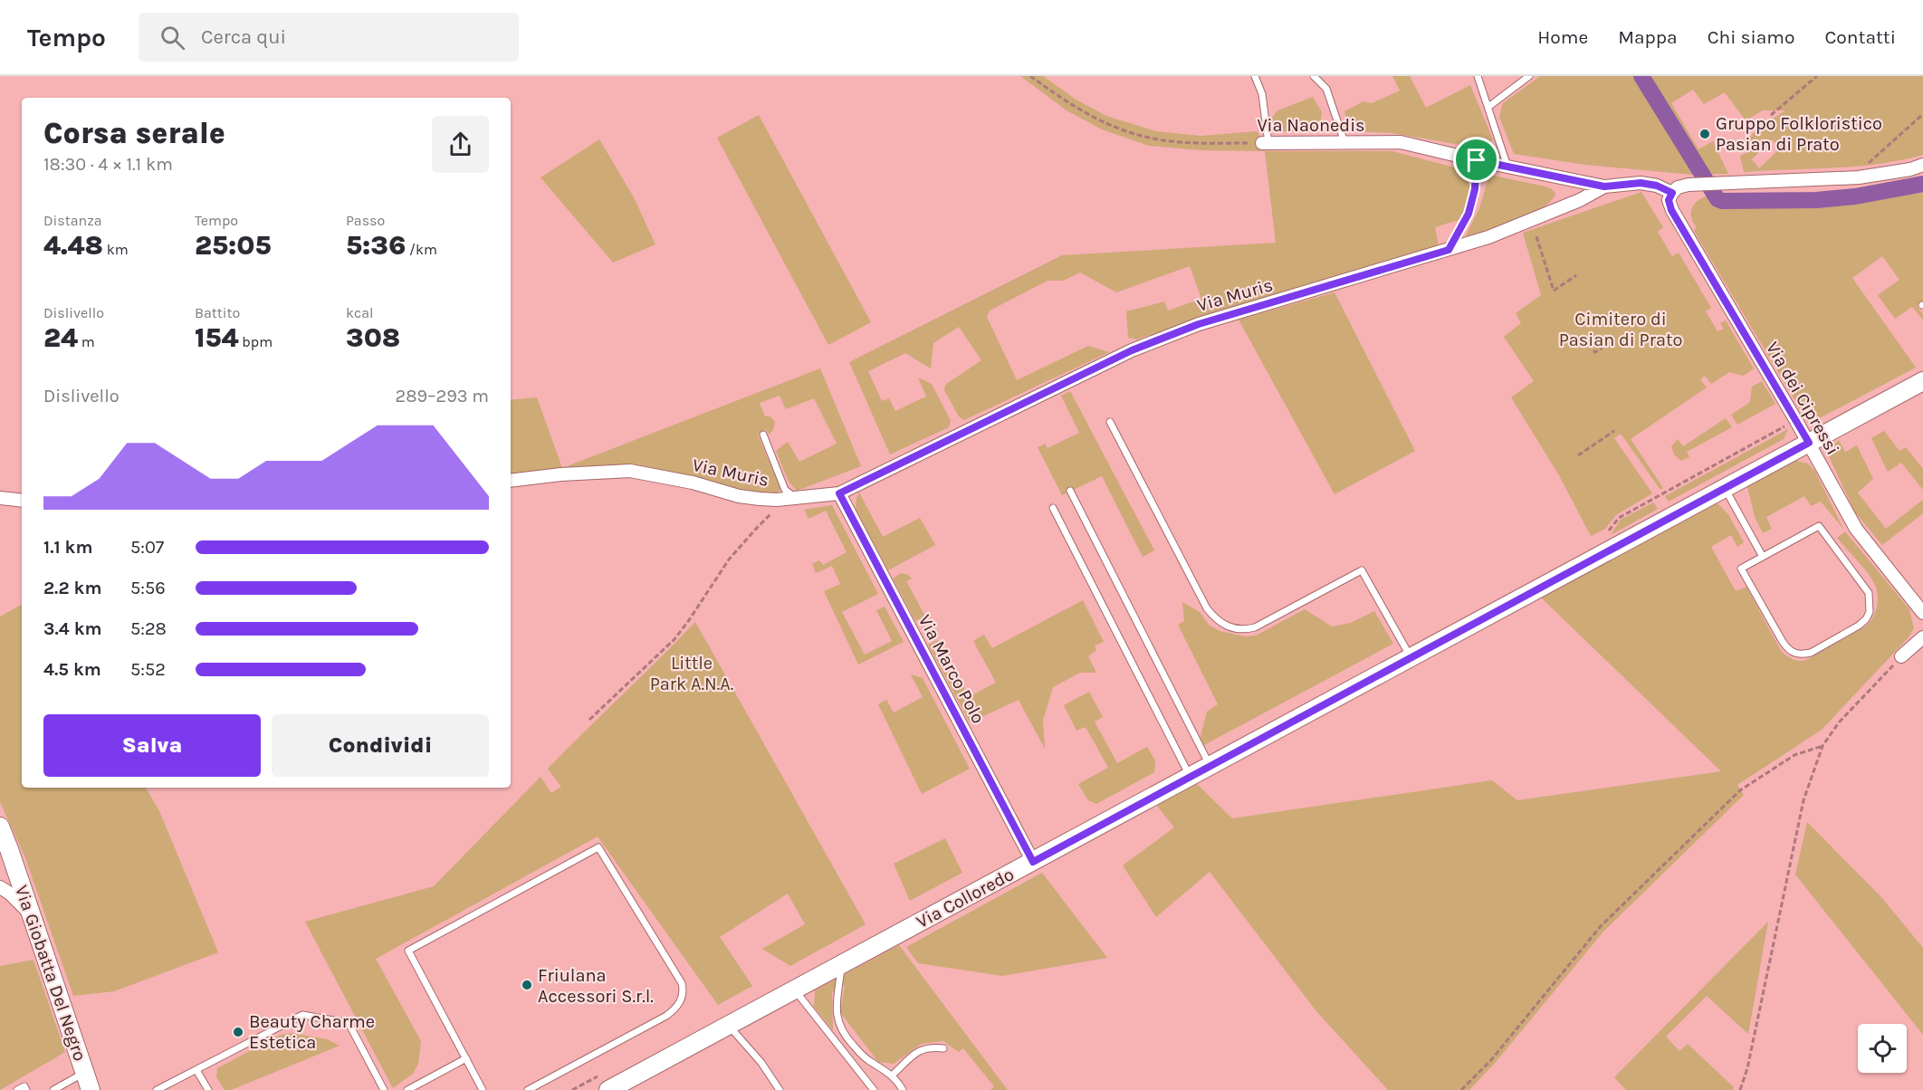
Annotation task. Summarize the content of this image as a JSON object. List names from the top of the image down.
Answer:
{
  "streets": {
    "main road": ["Via Colloredo", "Via Giobatta Del Negro"],
    "street": [
      "Via Naonedis",
      "Via Muris",
      "Via dei Cipressi",
      "Via Marco Polo"
    ]
  },
  "crossings": [
    ["Via Naonedis", "Via Muris"],
    ["Via Muris", "Via dei Cipressi"],
    ["Via Muris", "Via Marco Polo"],
    ["Via dei Cipressi", "Via Colloredo"],
    ["Via Marco Polo", "Via Colloredo"]
  ],
  "parks": ["Cimitero di Pasian di Prato", "Little Park A.N.A."],
  "places": ["Gruppo Folkloristico Pasian di Prato", "Friulana Accessori S.r.l.", "Beauty Charme Estetica"],
  "page": {
    "header": "Tempo",
    "search": "Cerca qui",
    "nav": [
      "Home",
      "Mappa",
      "Chi siamo",
      "Contatti"
    ],
    "heading": ["Corsa serale", "18:30 · 4 × 1.1 km"],
    "stats": [
      ["Distanza", "4.48 km"],
      ["Tempo", "25:05"],
      ["Passo", "5:36 /km"],
      ["Dislivello", "24 m"],
      ["Battito", "154 bpm"],
      ["kcal", "308"]
    ],
    "chart": ["Dislivello", "289–293 m"],
    "list": [
      {
        "name": "1.1 km",
        "note": "5:07"
      },
      {
        "name": "2.2 km",
        "note": "5:56"
      },
      {
        "name": "3.4 km",
        "note": "5:28"
      },
      {
        "name": "4.5 km",
        "note": "5:52"
      }
    ],
    "buttons": ["Salva", "Condividi"]
  }
}
